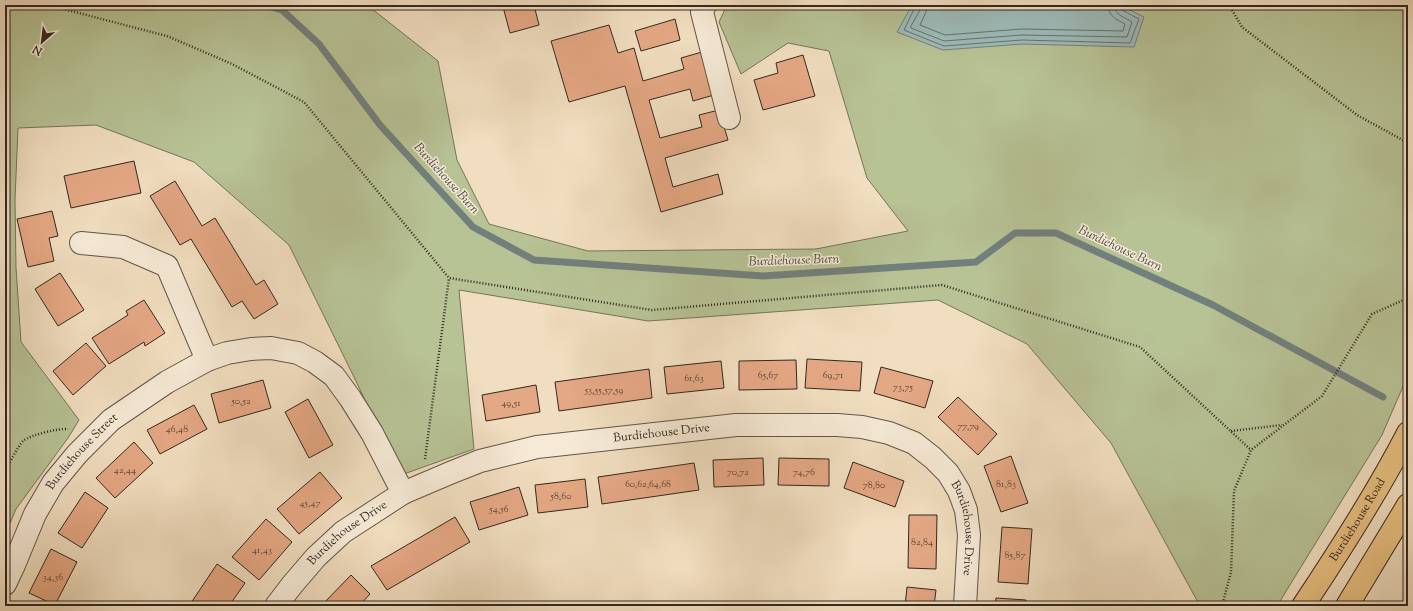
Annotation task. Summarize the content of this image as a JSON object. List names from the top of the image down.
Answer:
{
  "streets": {
    "main road": ["Burdiehouse Road"],
    "street": ["Burdiehouse Drive", "Burdiehouse Street"]
  },
  "crossings": [
    ["Burdiehouse Drive", "Burdiehouse Street"]
  ],
  "water": ["Burdiehouse Burn"],
  "house_numbers": [
    "65,67",
    "69,71",
    "61,63",
    "73,75",
    "53,55,57,59",
    "50,52",
    "49,51",
    "77,79",
    "46,48",
    "42,44",
    "70,72",
    "74,76",
    "60,62,64,68",
    "81,83",
    "78,80",
    "58,60",
    "45,47",
    "54,56",
    "82,84",
    "41,43",
    "85,87",
    "34,36"
  ],
  "north": "bottom left"
}
